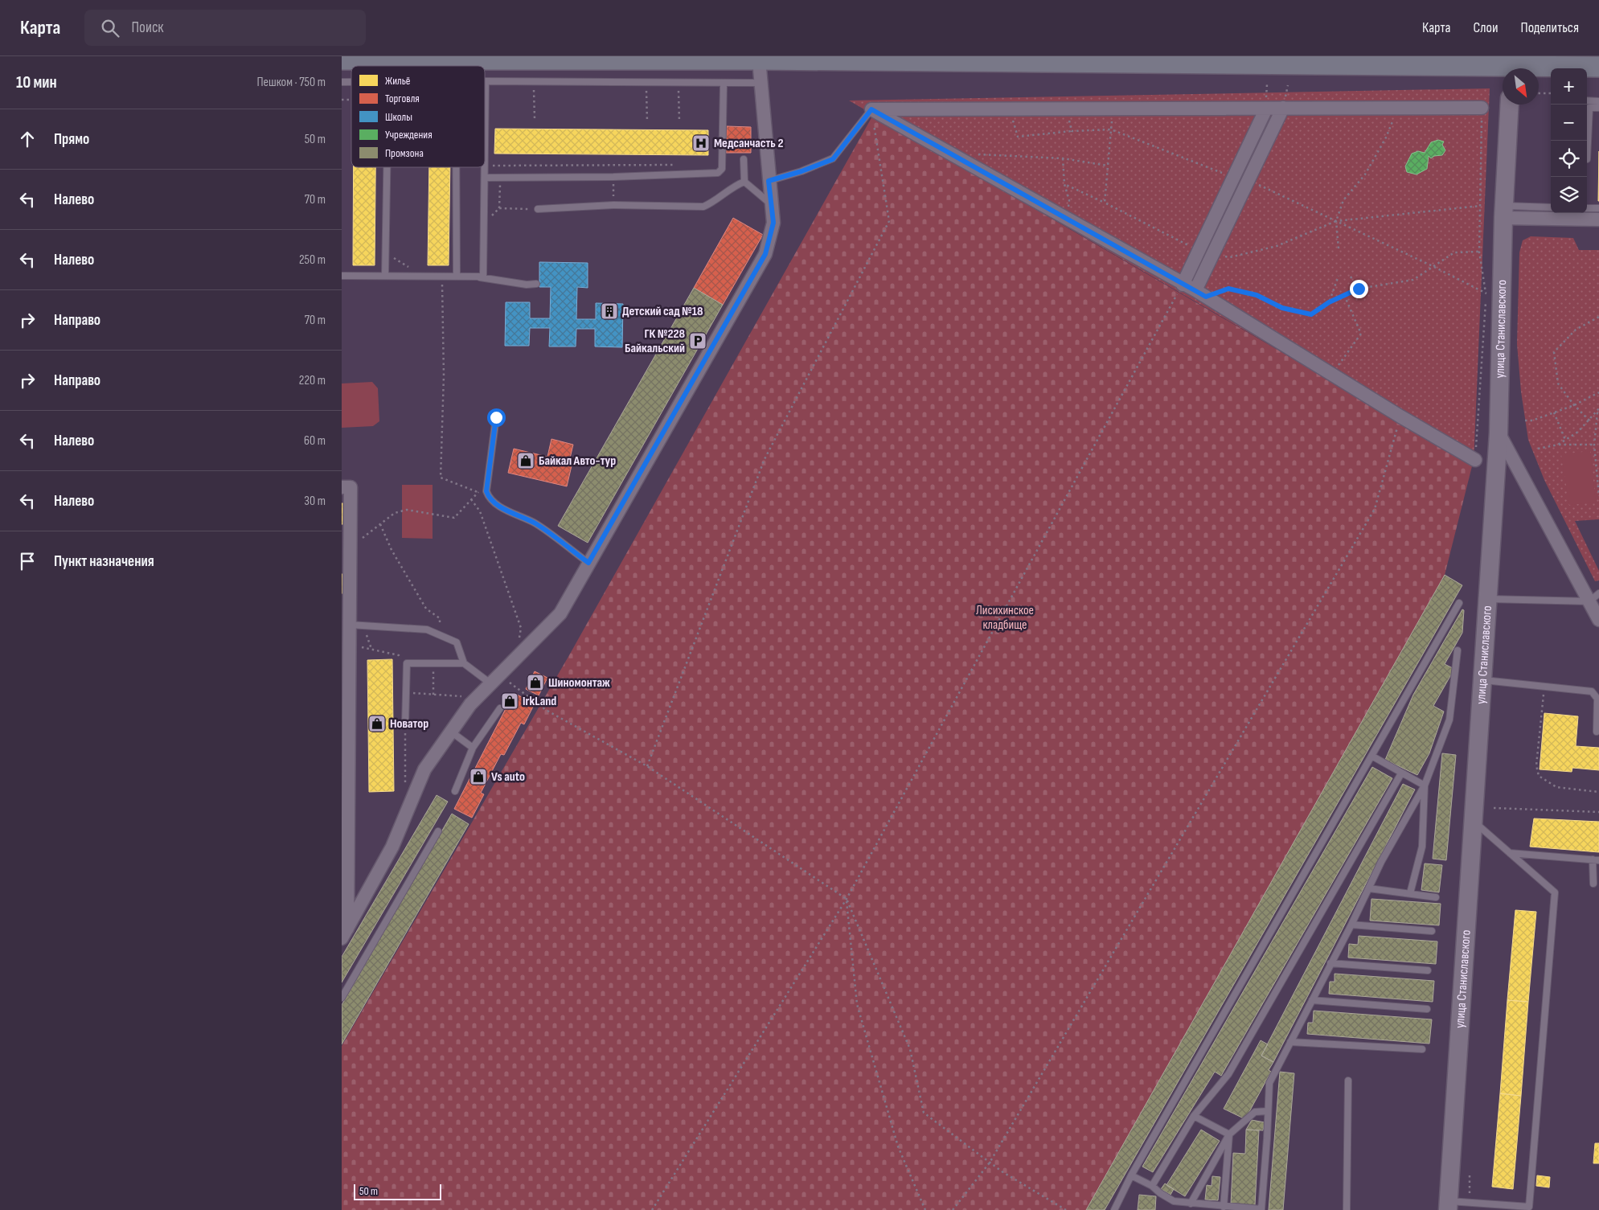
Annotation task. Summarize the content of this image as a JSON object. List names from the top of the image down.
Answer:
{
  "streets": {
    "main road": ["улица Станиславского"]
  },
  "parks": ["Лисихинское кладбище"],
  "places": {
    "hospital": ["Медсанчасть 2"],
    "building": ["Детский сад №18"],
    "parking": ["ГК №228 Байкальский"],
    "shop": [
      "Байкал Авто-тур",
      "Шиномонтаж",
      "IrkLand",
      "Новатор",
      "Vs auto"
    ]
  },
  "legend": [
    "Жильё",
    "Торговля",
    "Школы",
    "Учреждения",
    "Промзона"
  ],
  "scale_bar": "50 m",
  "north": "bottom right",
  "page": {
    "header": "Карта",
    "search": "Поиск",
    "nav": ["Карта", "Слои", "Поделиться"],
    "heading": ["10 мин", "Пешком · 750 m"],
    "map_buttons": ["+", "−"],
    "list": [
      ["Прямо", "50 m"],
      ["Налево", "70 m"],
      ["Налево", "250 m"],
      ["Направо", "70 m"],
      ["Направо", "220 m"],
      ["Налево", "60 m"],
      ["Налево", "30 m"],
      "Пункт назначения"
    ],
    "scale": "50 m"
  }
}
